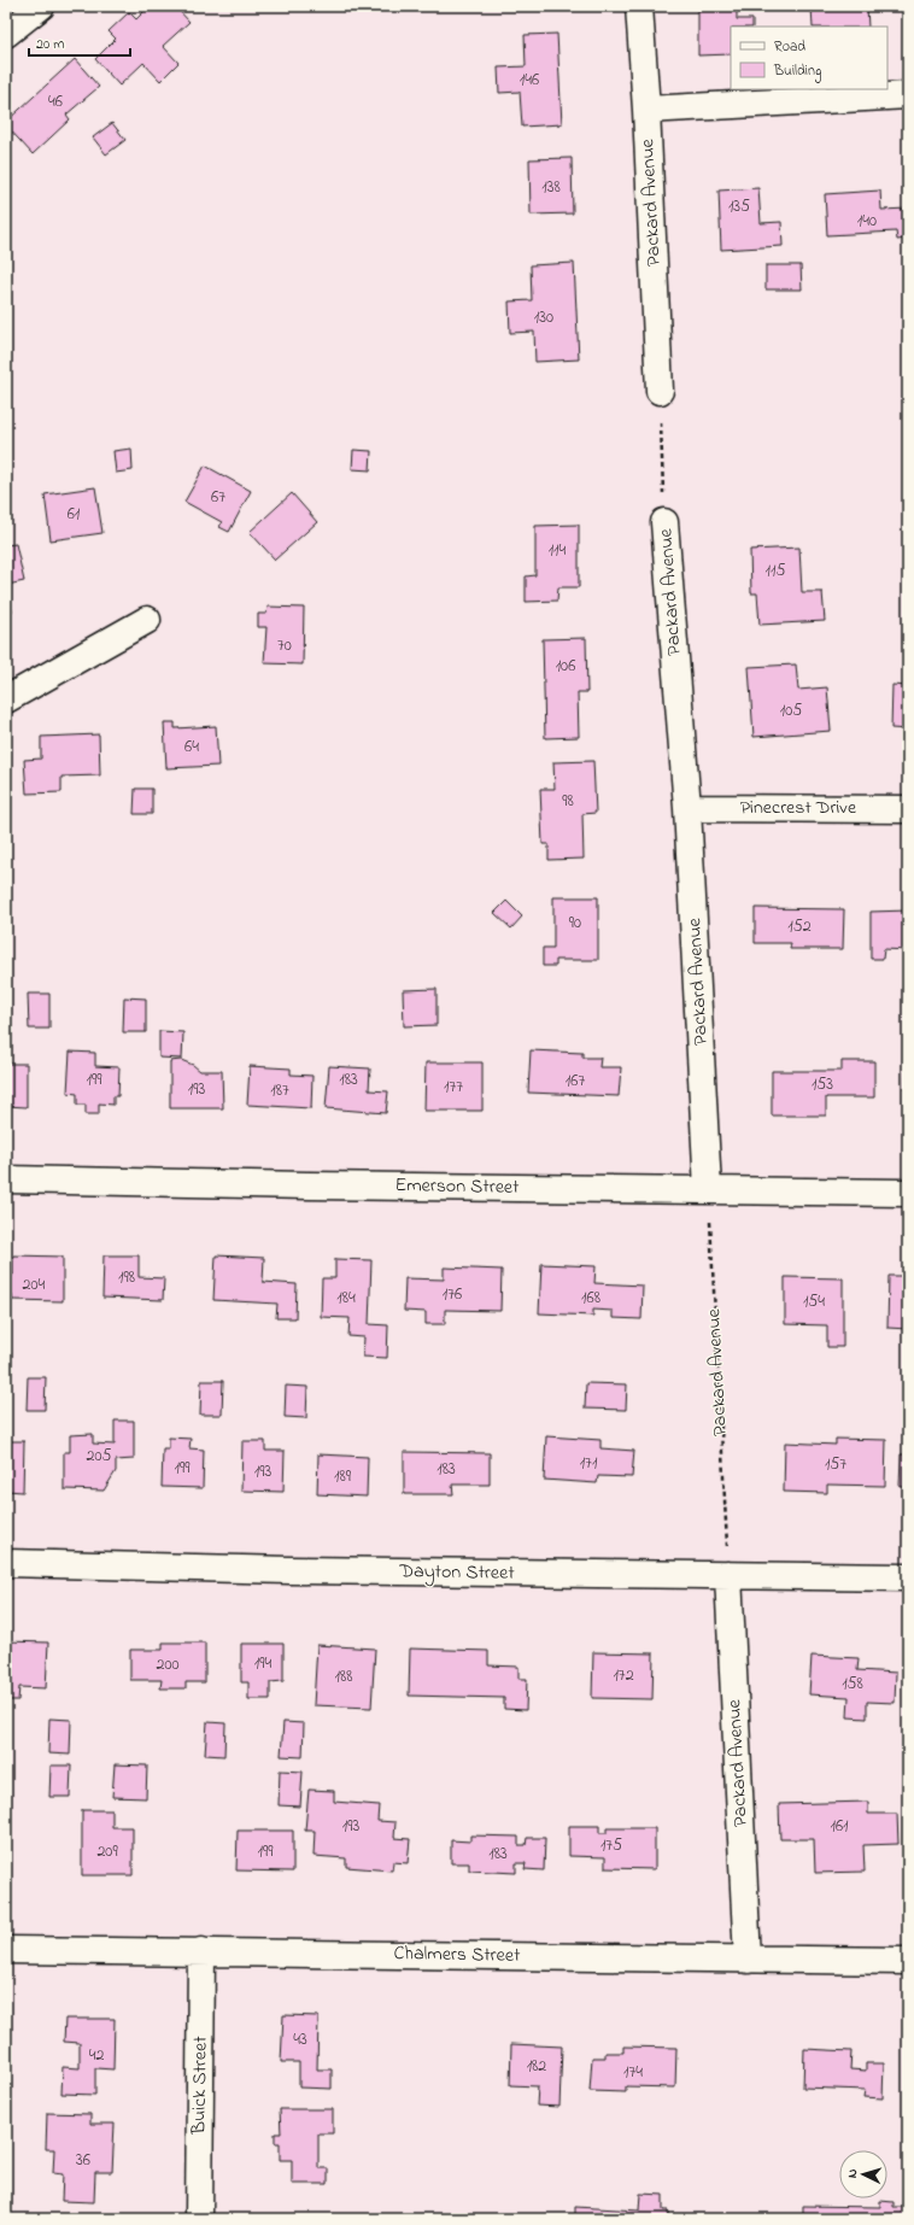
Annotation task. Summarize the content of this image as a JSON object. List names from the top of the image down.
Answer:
{
  "streets": {
    "street": [
      "Packard Avenue",
      "Pinecrest Drive",
      "Emerson Street",
      "Dayton Street",
      "Chalmers Street",
      "Buick Street"
    ]
  },
  "crossings": [
    ["Packard Avenue", "Pinecrest Drive"],
    ["Packard Avenue", "Emerson Street"],
    ["Packard Avenue", "Dayton Street"],
    ["Packard Avenue", "Chalmers Street"],
    ["Chalmers Street", "Buick Street"]
  ],
  "house_numbers": [
    "146",
    "46",
    "138",
    "135",
    "140",
    "130",
    "67",
    "61",
    "114",
    "115",
    "70",
    "106",
    "105",
    "64",
    "98",
    "90",
    "152",
    "199",
    "183",
    "167",
    "153",
    "177",
    "193",
    "187",
    "198",
    "204",
    "176",
    "184",
    "168",
    "154",
    "205",
    "171",
    "157",
    "199",
    "183",
    "193",
    "189",
    "194",
    "200",
    "172",
    "188",
    "158",
    "193",
    "161",
    "175",
    "209",
    "199",
    "183",
    "43",
    "42",
    "182",
    "174",
    "36"
  ],
  "legend": ["Road", "Building"],
  "scale_bar": "20 m",
  "north": "left"
}
